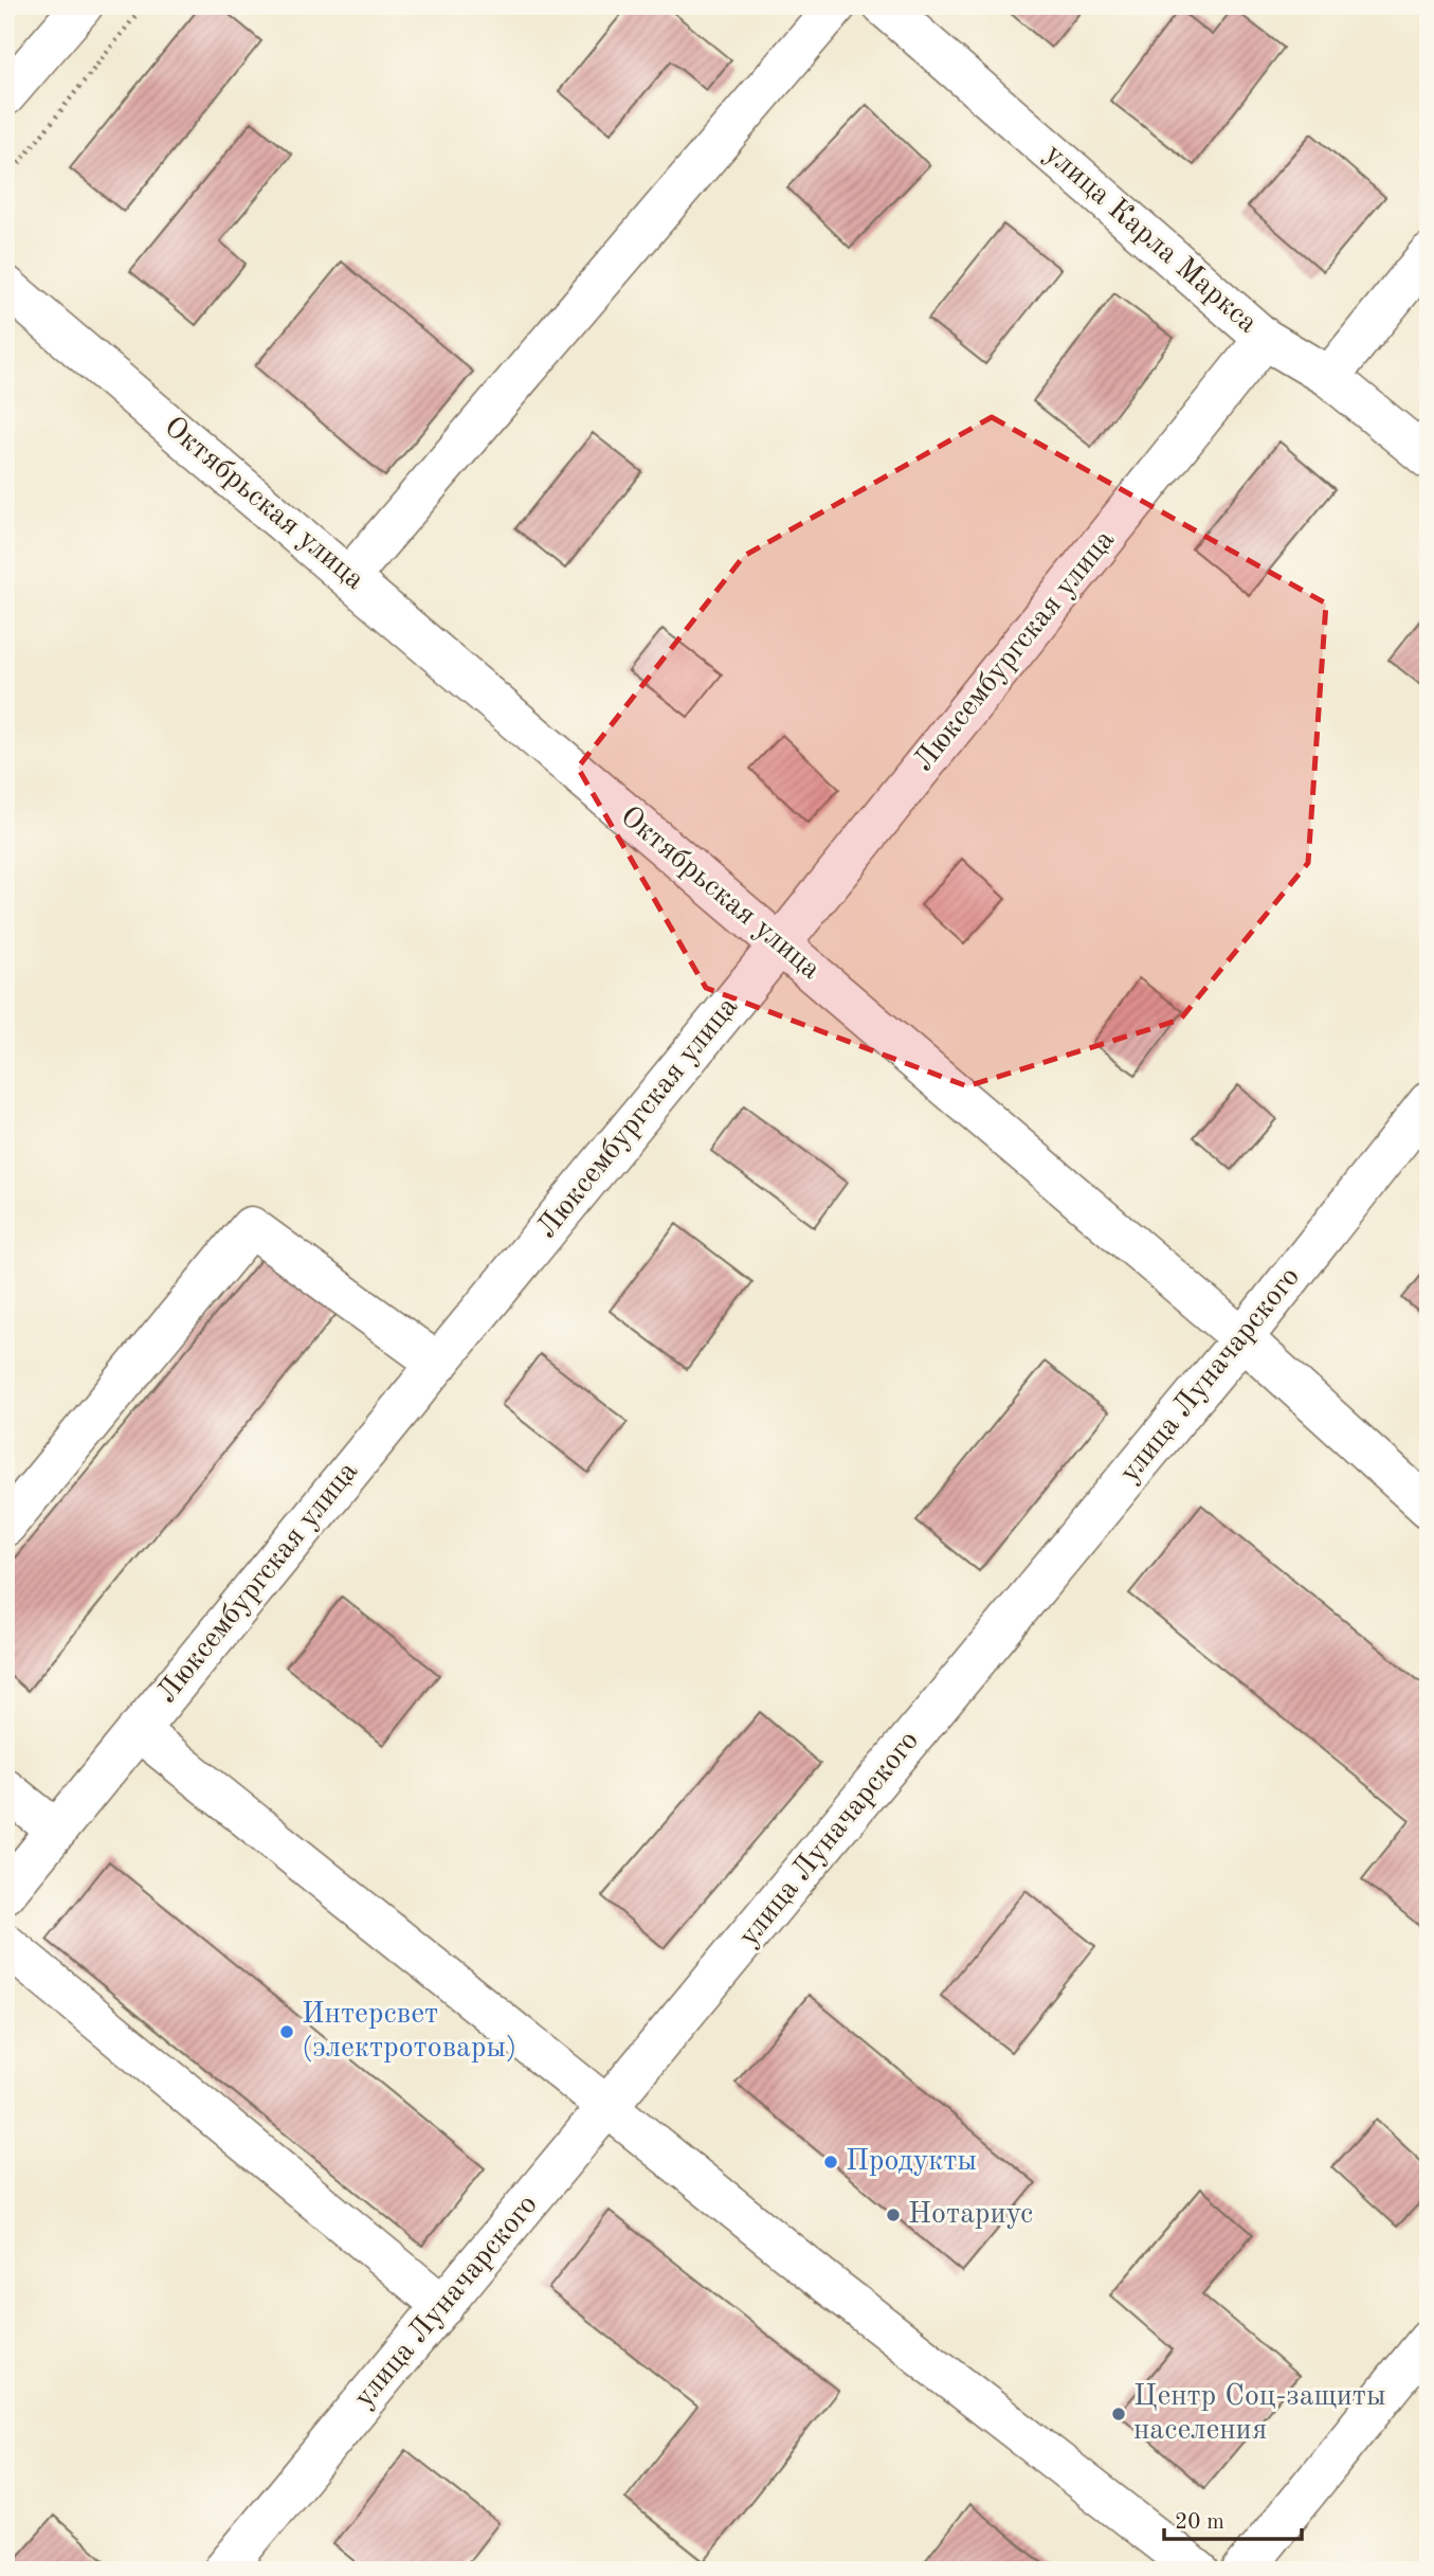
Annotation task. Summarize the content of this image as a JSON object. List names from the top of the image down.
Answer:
{
  "streets": {
    "street": [
      "улица Карла Маркса",
      "Октябрьская улица",
      "Люксембургская улица",
      "улица Луначарского"
    ]
  },
  "crossings": [
    ["улица Карла Маркса", "Люксембургская улица"],
    ["Октябрьская улица", "Люксембургская улица"],
    ["Октябрьская улица", "улица Луначарского"]
  ],
  "places": [
    "Интерсвет (электротовары)",
    "Продукты",
    "Нотариус",
    "Центр Соц-защиты населения"
  ],
  "scale_bar": "20 m"
}
